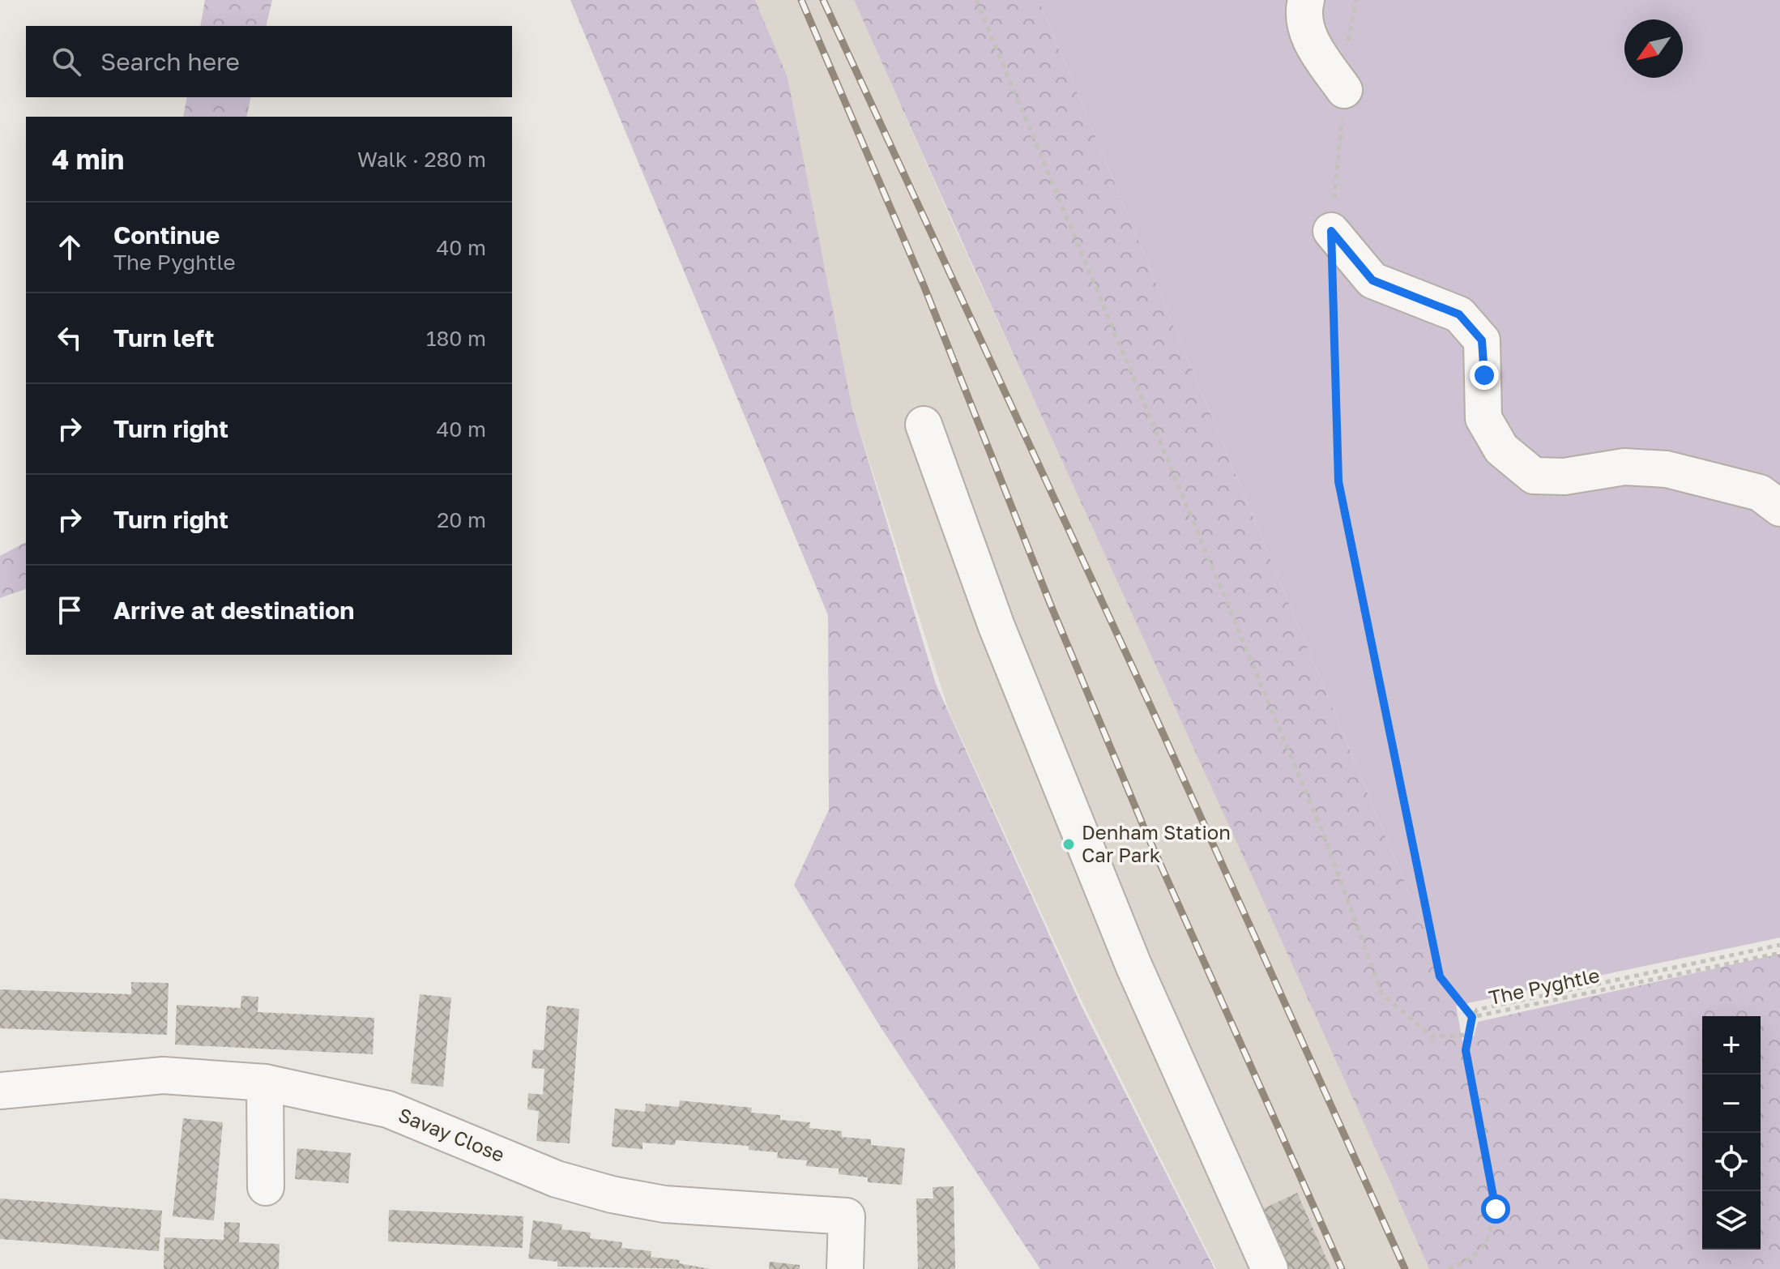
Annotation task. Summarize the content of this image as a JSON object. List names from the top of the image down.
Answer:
{
  "streets": {
    "street": ["Savay Close"],
    "path": ["The Pyghtle"]
  },
  "places": ["Denham Station Car Park"],
  "north": "bottom left",
  "page": {
    "search": "Search here",
    "heading": ["4 min", "Walk · 280 m"],
    "list": [
      ["Continue", "The Pyghtle", "40 m"],
      ["Turn left", "180 m"],
      ["Turn right", "40 m"],
      ["Turn right", "20 m"],
      "Arrive at destination"
    ],
    "map_buttons": ["+", "−"]
  }
}
